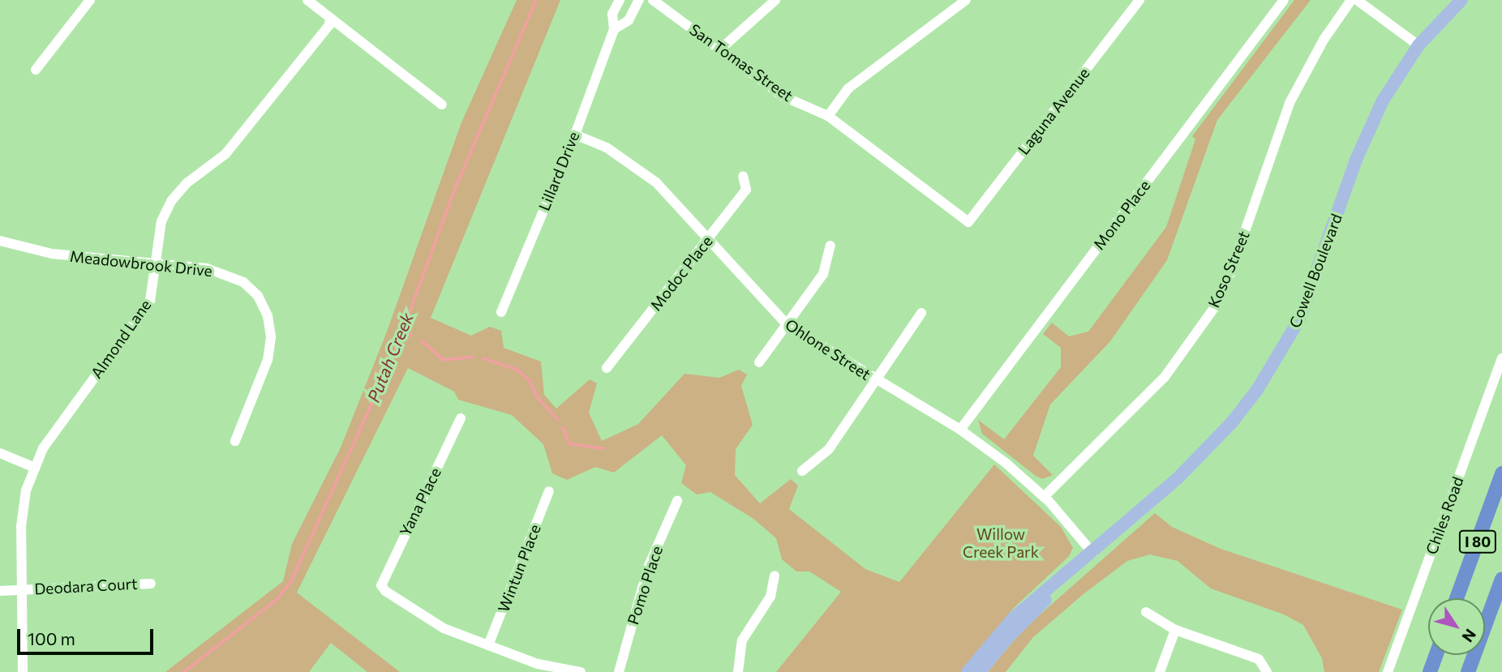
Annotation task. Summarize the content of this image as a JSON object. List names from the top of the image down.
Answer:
{
  "streets": {
    "highway": ["I 80"],
    "main road": ["Cowell Boulevard"],
    "street": [
      "San Tomas Street",
      "Laguna Avenue",
      "Lillard Drive",
      "Mono Place",
      "Meadowbrook Drive",
      "Koso Street",
      "Modoc Place",
      "Almond Lane",
      "Ohlone Street",
      "Yana Place",
      "Chiles Road",
      "Wintun Place",
      "Pomo Place",
      "Deodara Court"
    ]
  },
  "crossings": [
    ["San Tomas Street", "Laguna Avenue"],
    ["Lillard Drive", "Ohlone Street"],
    ["Mono Place", "Ohlone Street"],
    ["Meadowbrook Drive", "Almond Lane"],
    ["Koso Street", "Ohlone Street"],
    ["Cowell Boulevard", "Ohlone Street"],
    ["Modoc Place", "Ohlone Street"],
    ["Almond Lane", "Deodara Court"],
    ["Yana Place", "Wintun Place"]
  ],
  "water": ["Putah Creek"],
  "parks": ["Willow Creek Park"],
  "scale_bar": "100 m",
  "north": "bottom right"
}
